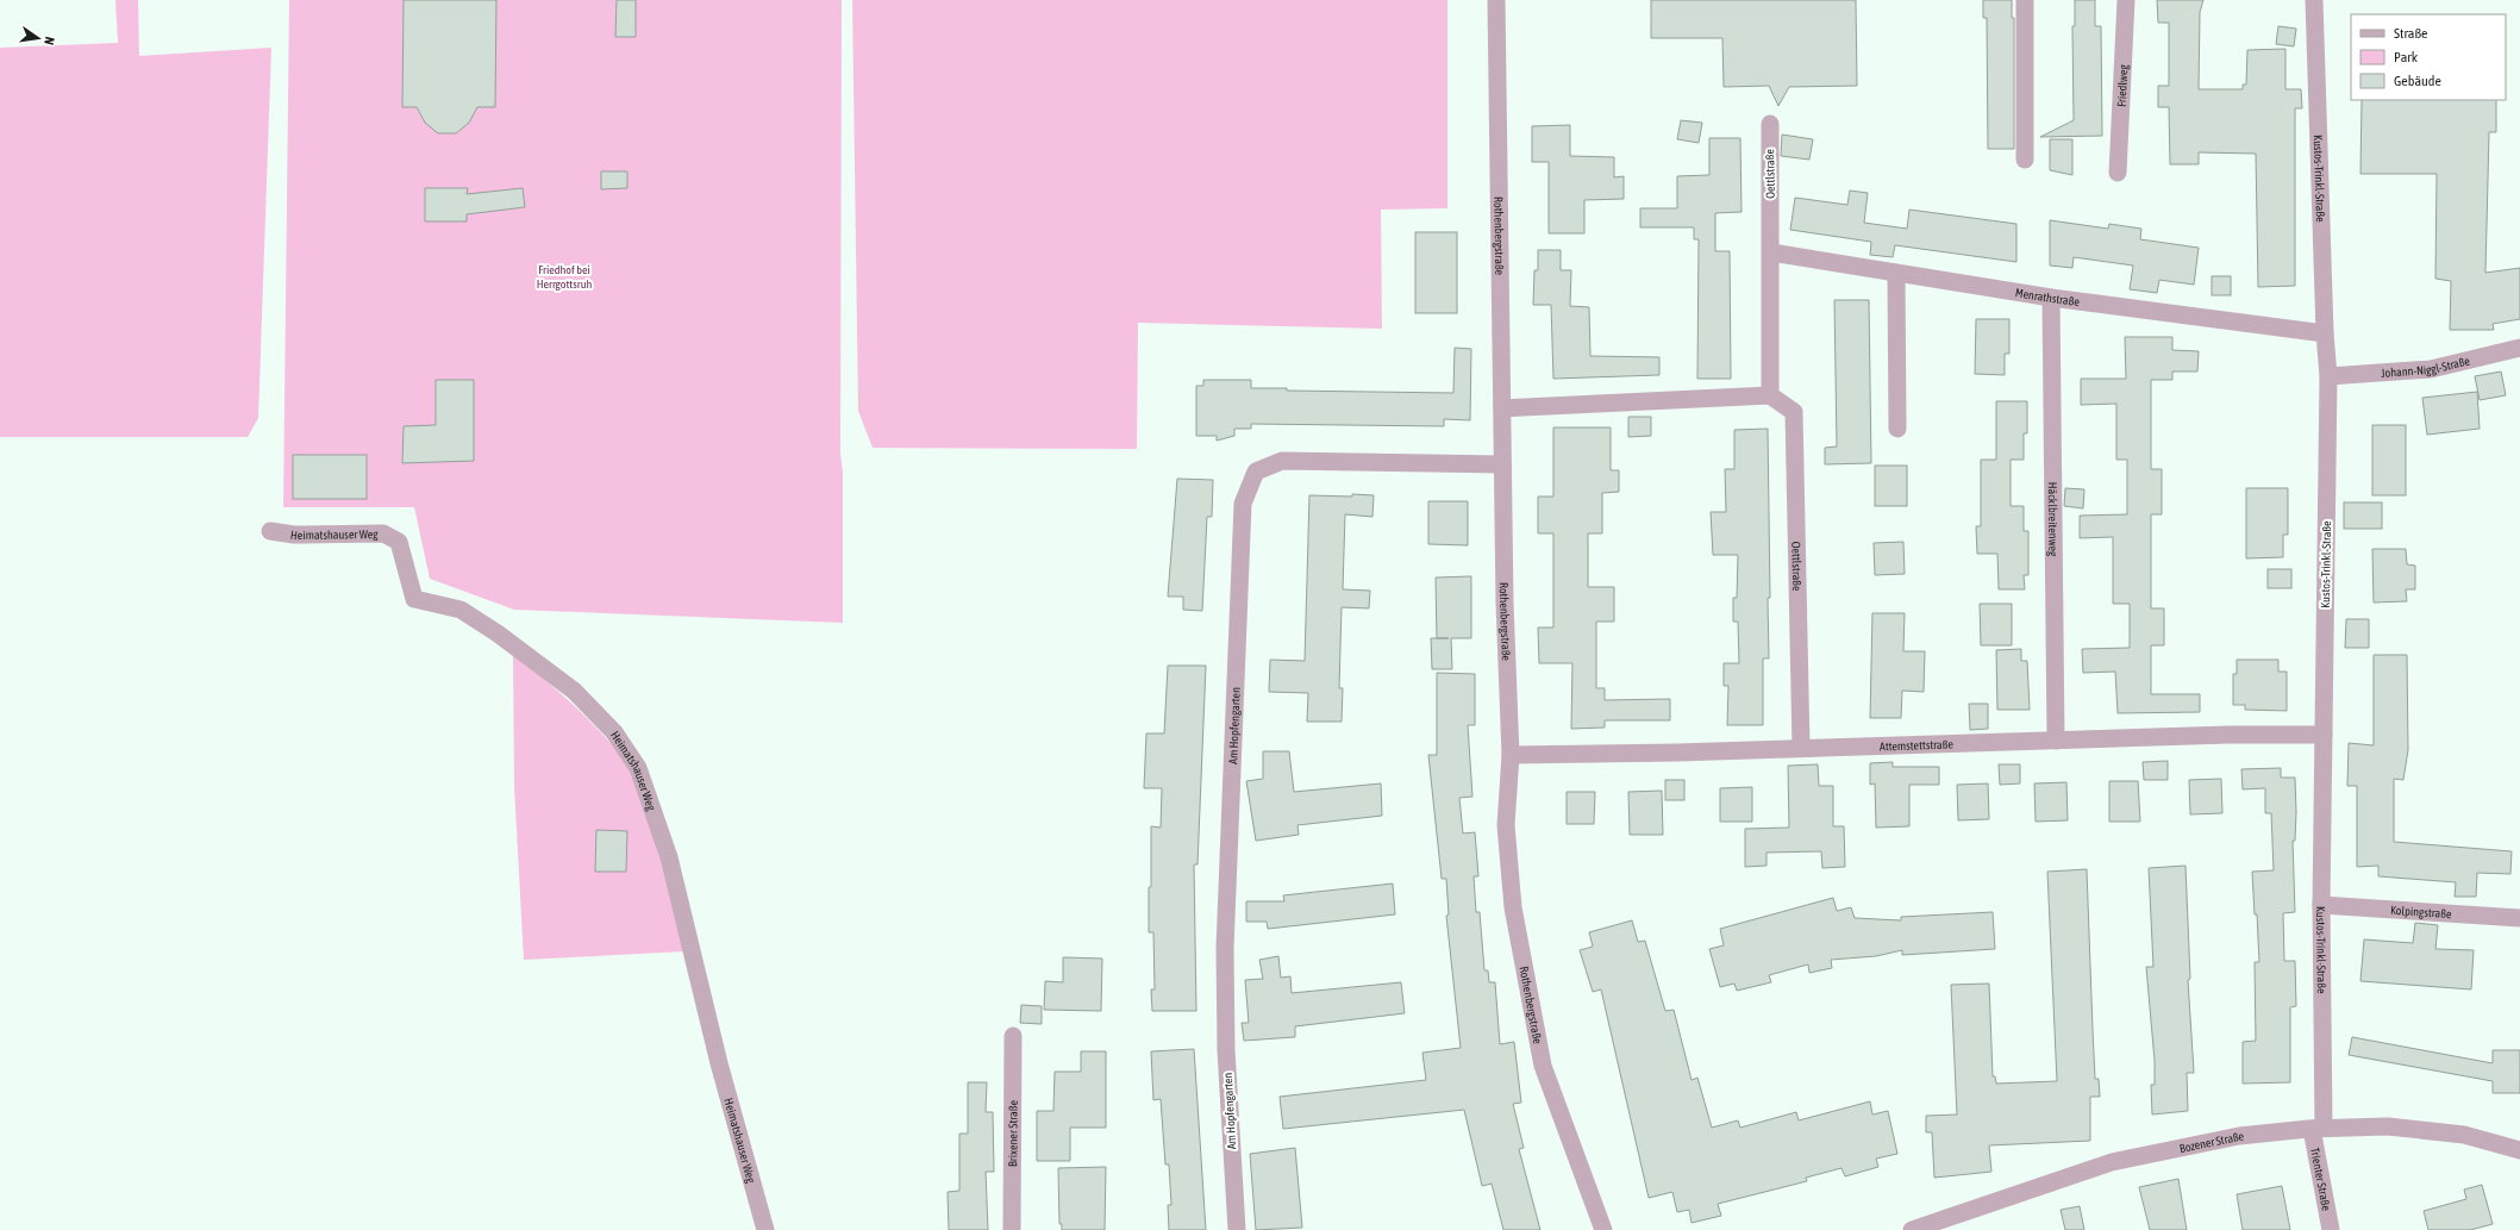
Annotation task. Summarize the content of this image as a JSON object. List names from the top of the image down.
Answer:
{
  "streets": {
    "street": [
      "Friedlweg",
      "Oettlstraße",
      "Kustos-Trinkl-Straße",
      "Rothenbergstraße",
      "Menrathstraße",
      "Johann-Niggl-Straße",
      "Häcklbreitenweg",
      "Heimatshauser Weg",
      "Am Hopfengarten",
      "Attemstettstraße",
      "Kolpingstraße",
      "Brixener Straße",
      "Bozener Straße",
      "Trienter Straße"
    ]
  },
  "crossings": [
    ["Oettlstraße", "Menrathstraße"],
    ["Oettlstraße", "Attemstettstraße"],
    ["Kustos-Trinkl-Straße", "Menrathstraße"],
    ["Kustos-Trinkl-Straße", "Johann-Niggl-Straße"],
    ["Kustos-Trinkl-Straße", "Attemstettstraße"],
    ["Kustos-Trinkl-Straße", "Kolpingstraße"],
    ["Kustos-Trinkl-Straße", "Bozener Straße"],
    ["Kustos-Trinkl-Straße", "Trienter Straße"],
    ["Rothenbergstraße", "Am Hopfengarten"],
    ["Rothenbergstraße", "Attemstettstraße"],
    ["Menrathstraße", "Häcklbreitenweg"],
    ["Häcklbreitenweg", "Attemstettstraße"],
    ["Bozener Straße", "Trienter Straße"]
  ],
  "parks": ["Friedhof bei Herrgottsruh"],
  "legend": ["Straße", "Park", "Gebäude"],
  "north": "right"
}
